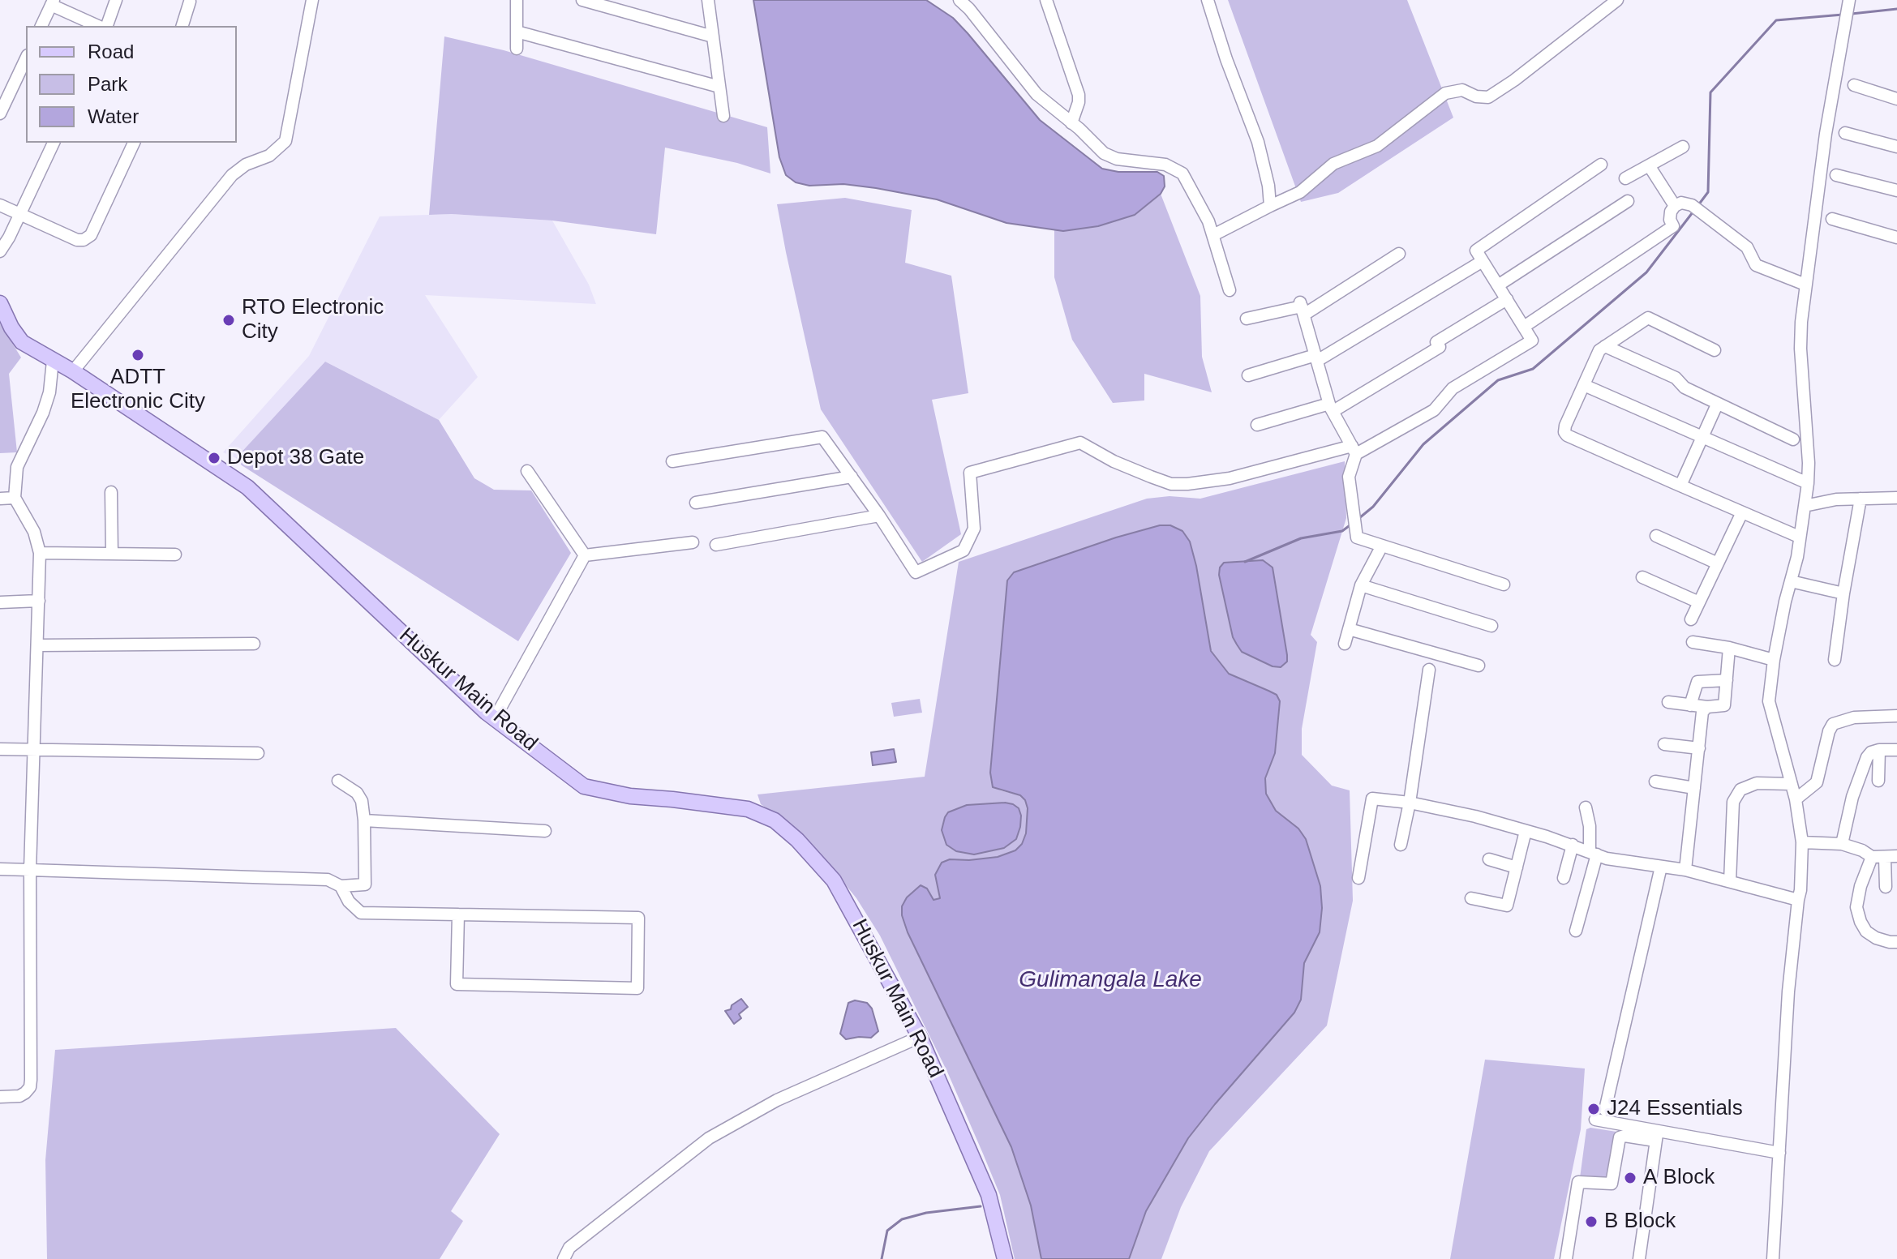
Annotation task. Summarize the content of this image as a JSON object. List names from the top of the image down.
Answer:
{
  "streets": {
    "main road": ["Huskur Main Road"]
  },
  "water": ["Gulimangala Lake"],
  "places": [
    "RTO Electronic City",
    "ADTT Electronic City",
    "Depot 38 Gate",
    "J24 Essentials",
    "A Block",
    "B Block"
  ],
  "legend": ["Road", "Park", "Water"]
}
